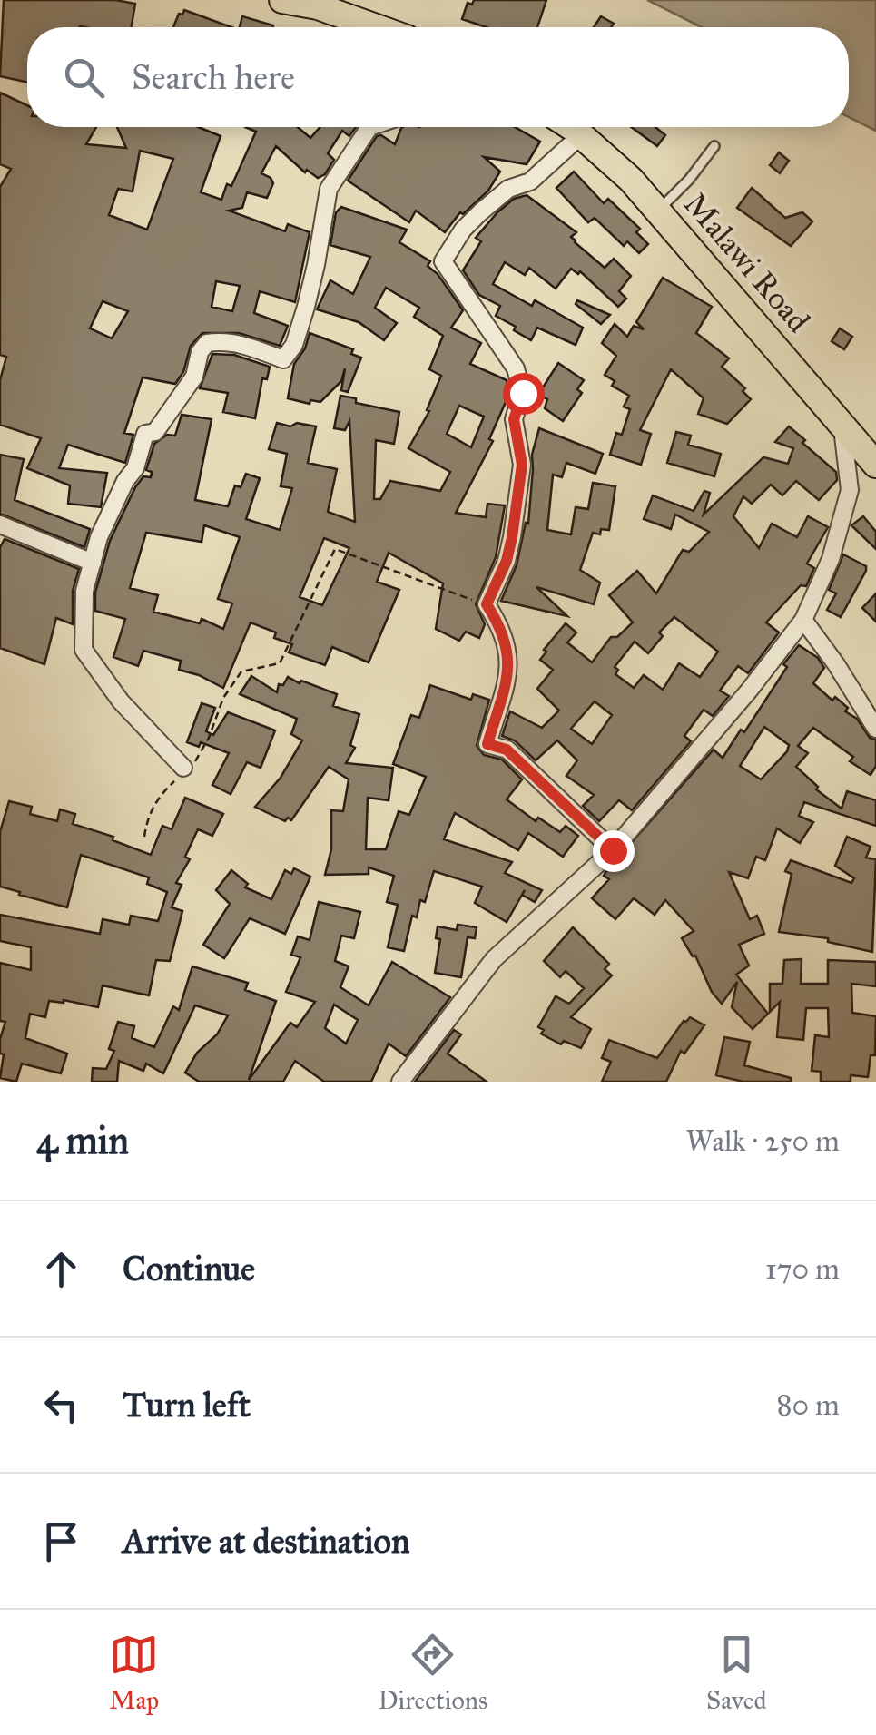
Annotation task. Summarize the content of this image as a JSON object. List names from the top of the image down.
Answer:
{
  "streets": {
    "main road": ["Malawi Road"]
  },
  "page": {
    "search": "Search here",
    "heading": ["4 min", "Walk · 250 m"],
    "list": [
      ["Continue", "170 m"],
      ["Turn left", "80 m"],
      "Arrive at destination"
    ],
    "nav": ["Map", "Directions", "Saved"]
  }
}
